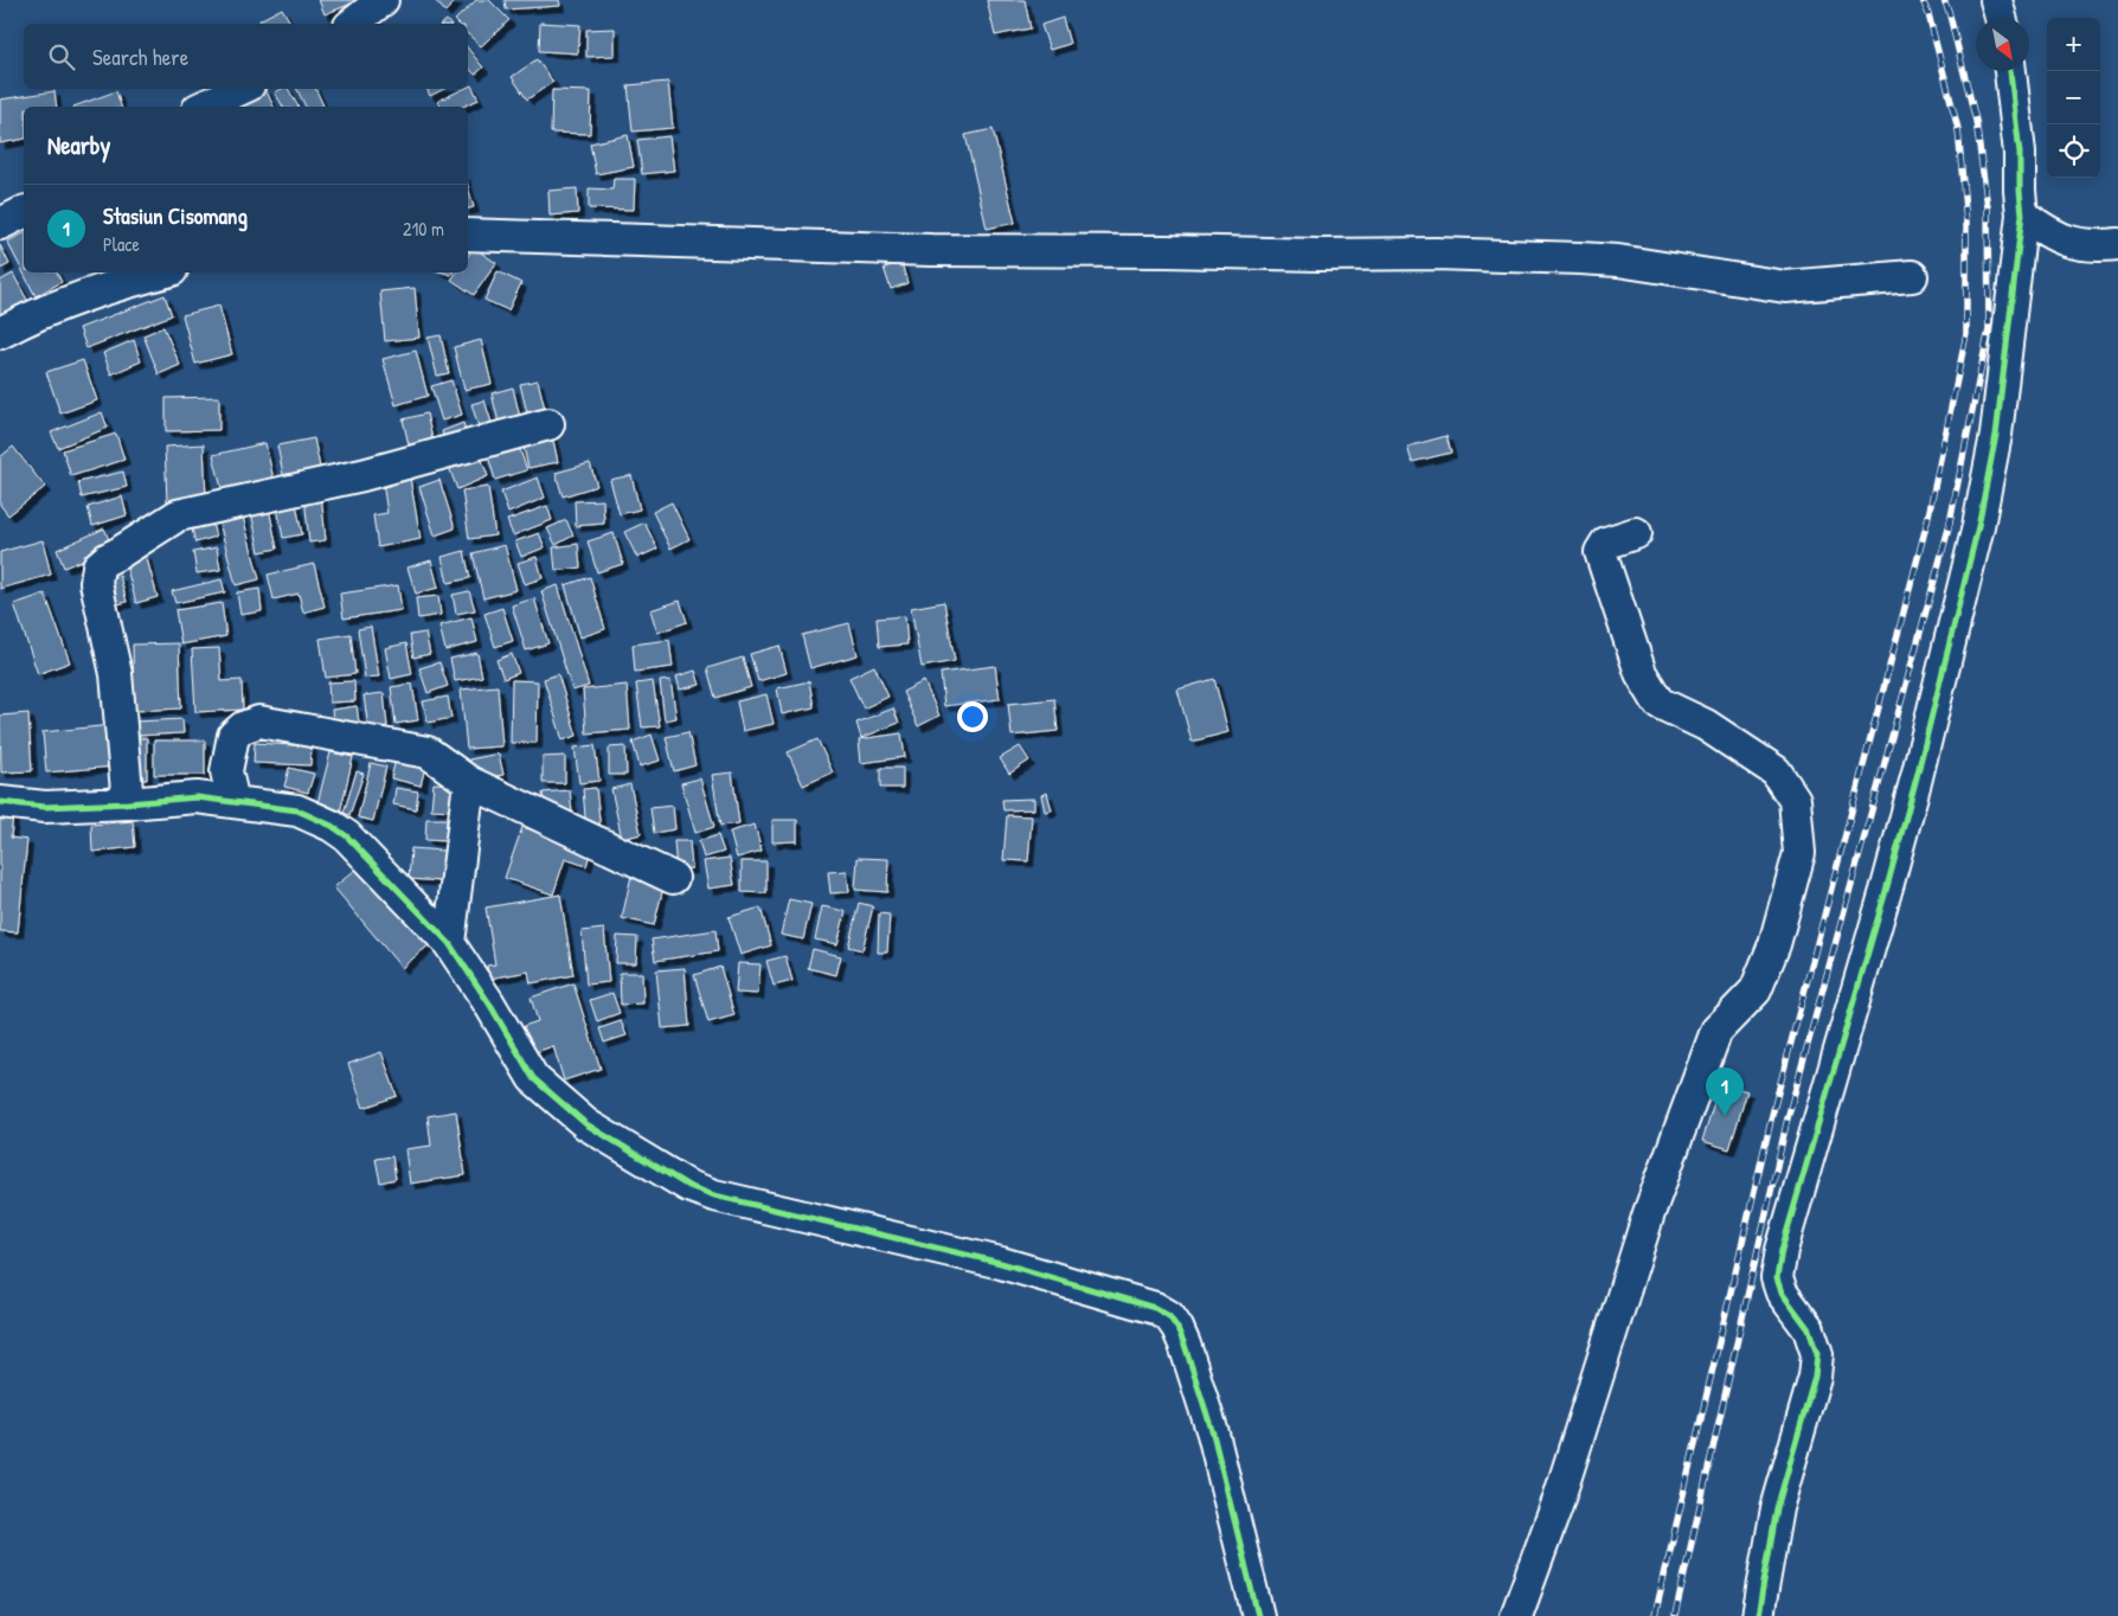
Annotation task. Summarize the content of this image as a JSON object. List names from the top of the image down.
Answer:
{
  "north": "bottom right",
  "page": {
    "map_buttons": ["+", "−"],
    "search": "Search here",
    "heading": "Nearby",
    "list": [
      {
        "mark": "1",
        "name": "Stasiun Cisomang",
        "note": "Place",
        "value": "210 m"
      }
    ],
    "pins": "1"
  }
}
